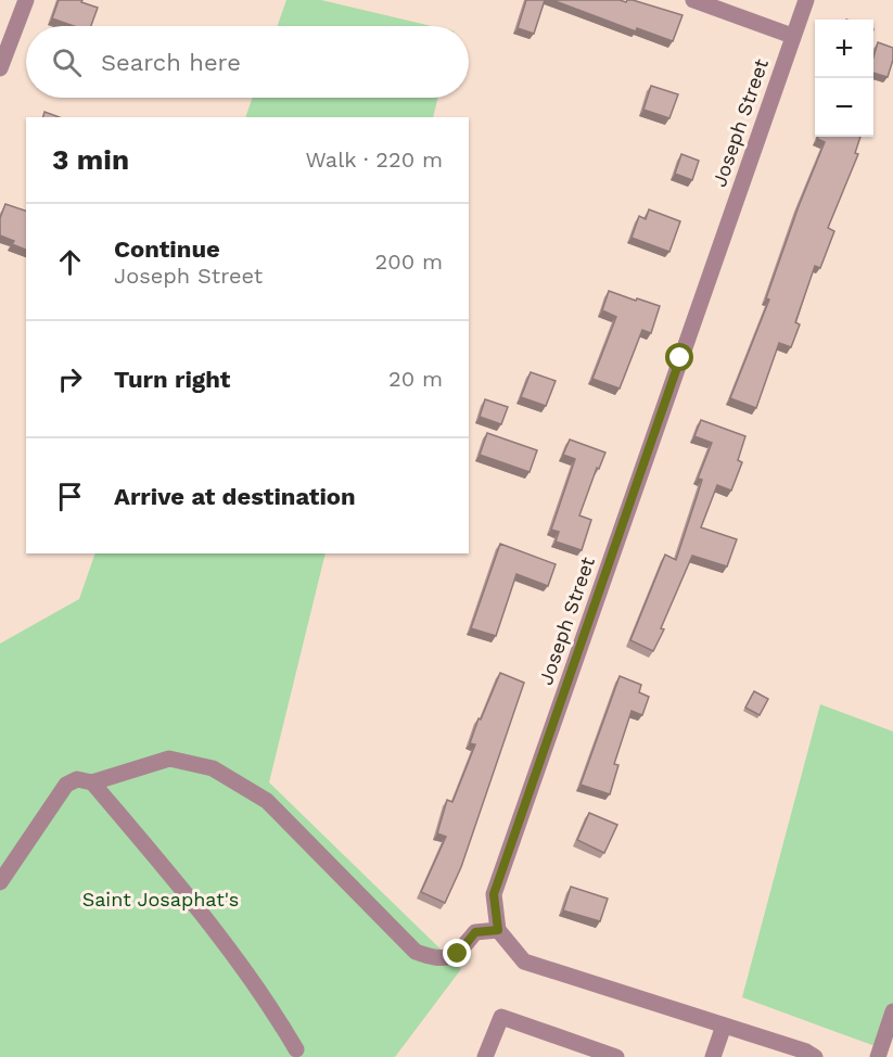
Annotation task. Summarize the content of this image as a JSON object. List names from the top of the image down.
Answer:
{
  "streets": {
    "street": ["Joseph Street"]
  },
  "parks": ["Saint Josaphat's"],
  "page": {
    "map_buttons": ["+", "−"],
    "search": "Search here",
    "heading": ["3 min", "Walk · 220 m"],
    "list": [
      ["Continue", "Joseph Street", "200 m"],
      ["Turn right", "20 m"],
      "Arrive at destination"
    ]
  }
}
